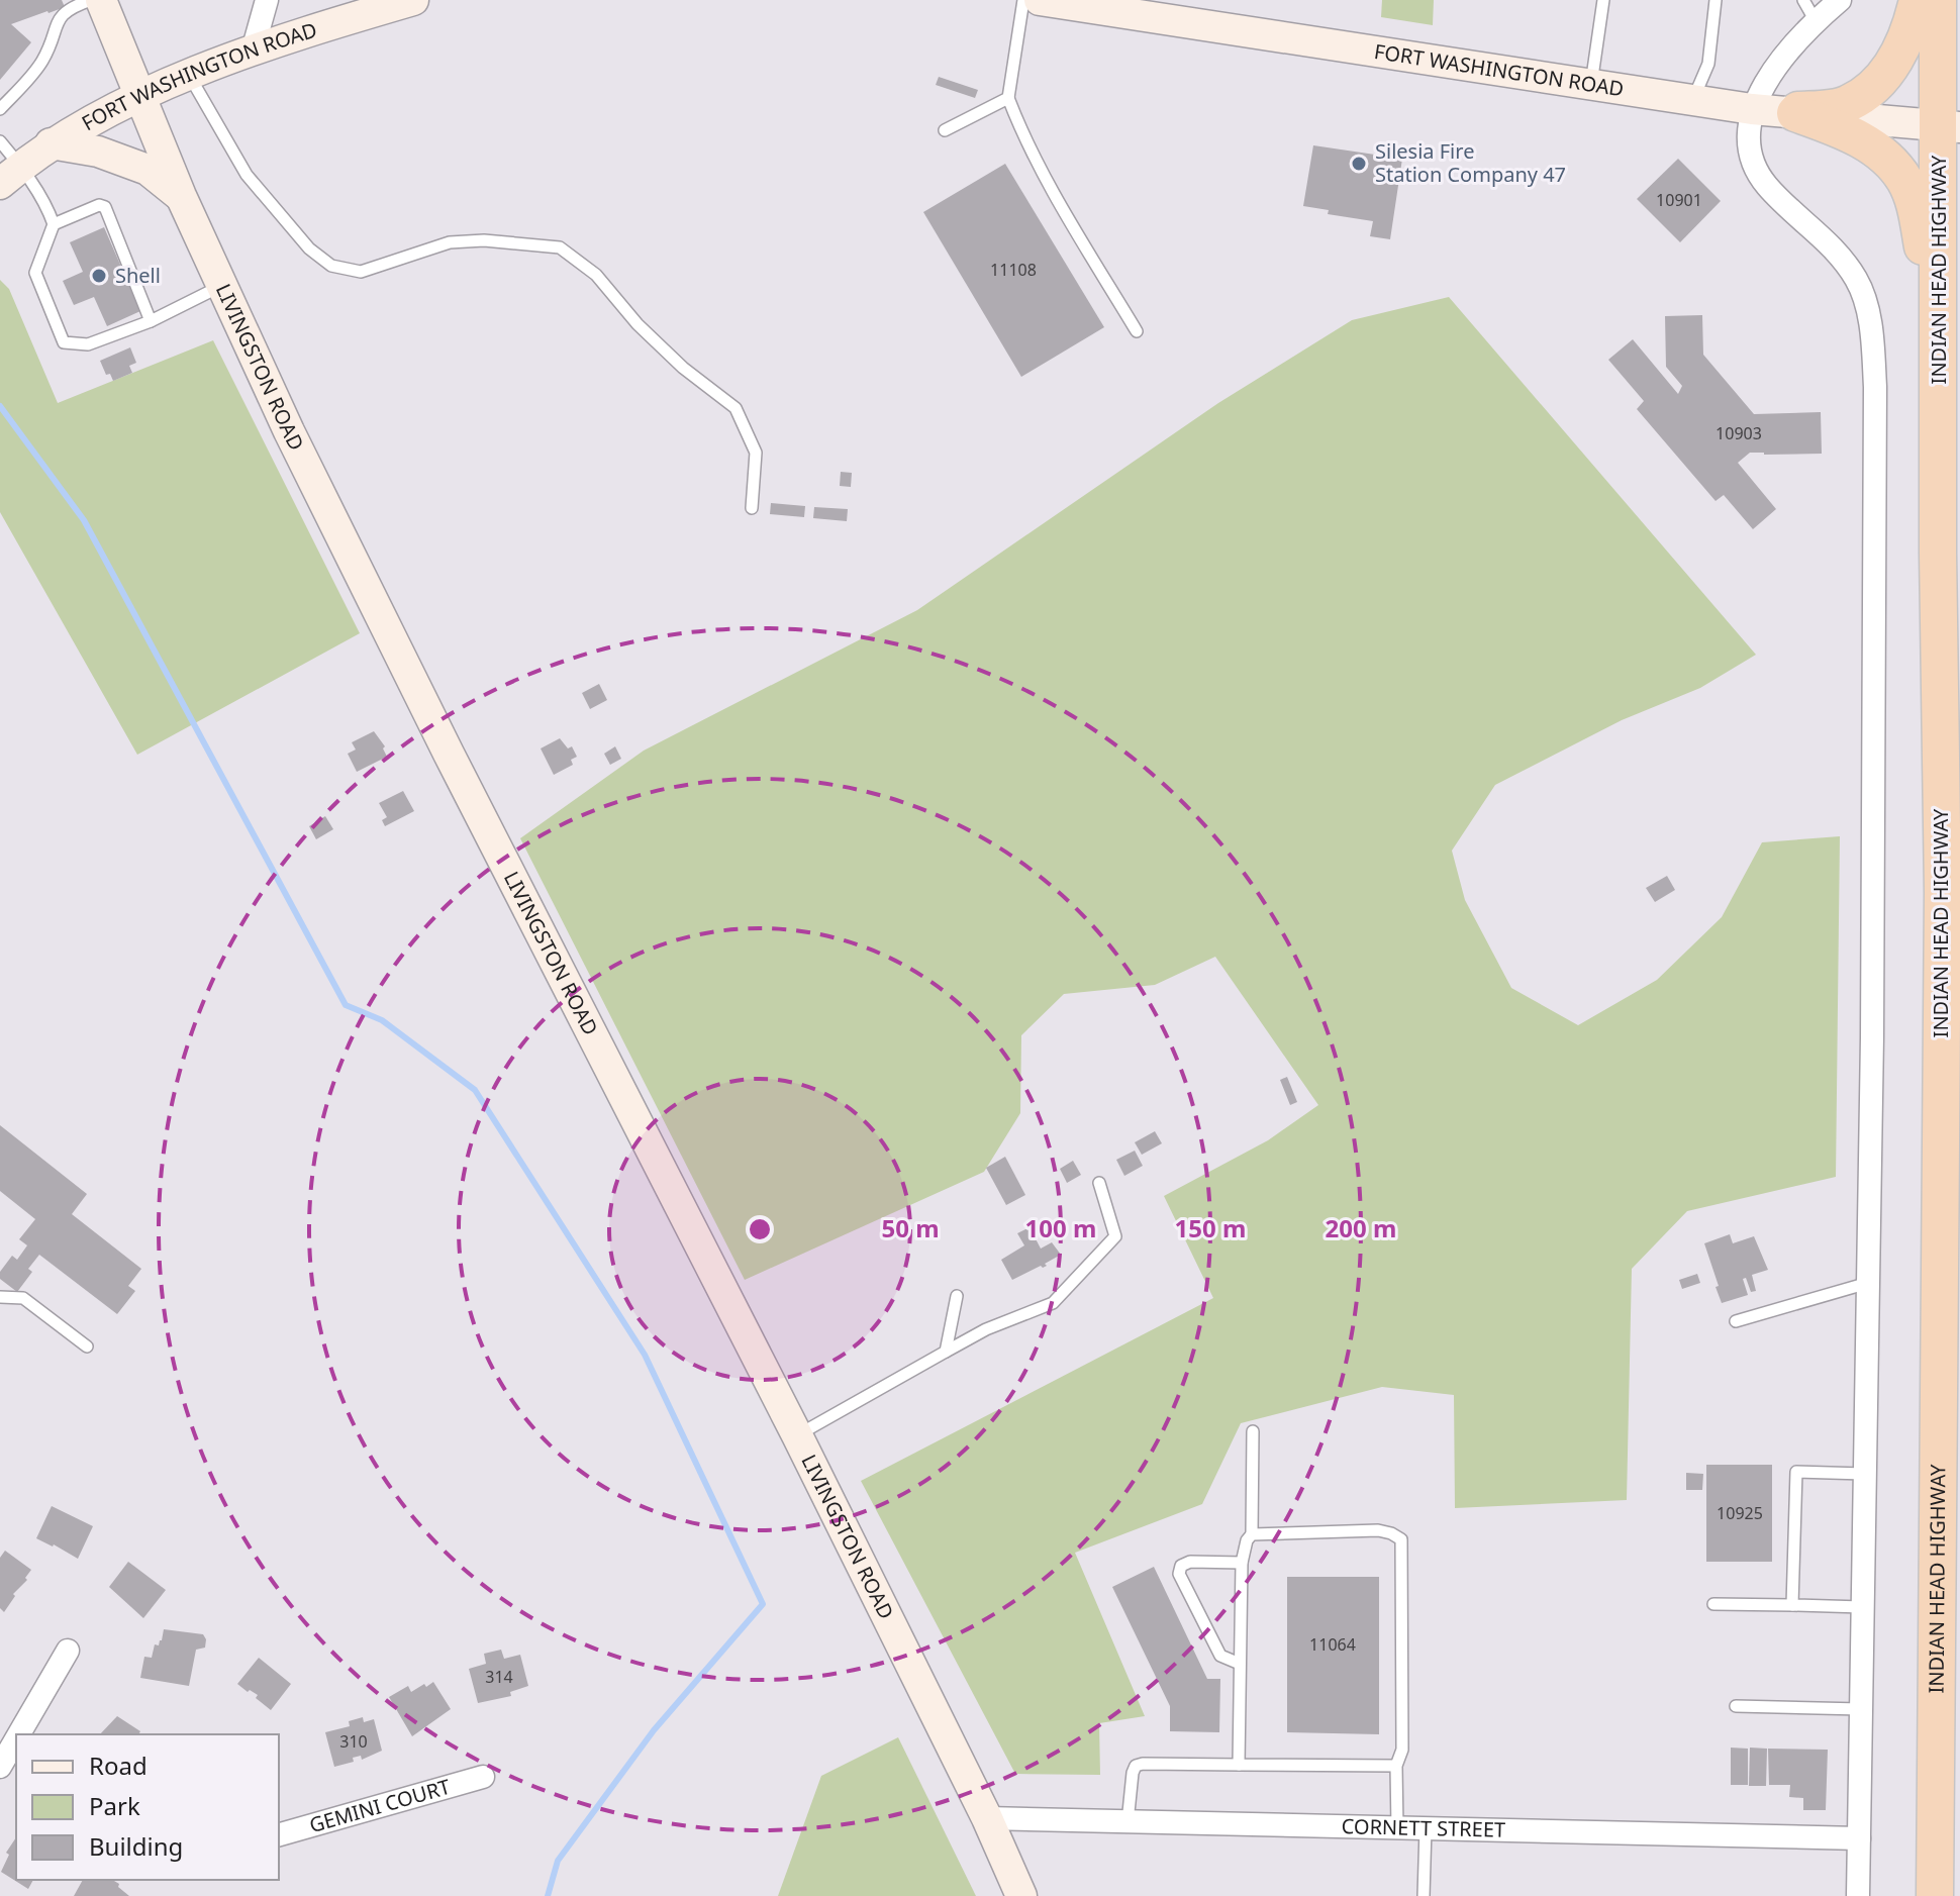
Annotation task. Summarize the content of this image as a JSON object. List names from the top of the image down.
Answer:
{
  "streets": {
    "highway": ["INDIAN HEAD HIGHWAY"],
    "main road": ["FORT WASHINGTON ROAD", "LIVINGSTON ROAD"],
    "street": ["GEMINI COURT", "CORNETT STREET"]
  },
  "crossings": [
    ["FORT WASHINGTON ROAD", "INDIAN HEAD HIGHWAY"],
    ["FORT WASHINGTON ROAD", "LIVINGSTON ROAD"],
    ["LIVINGSTON ROAD", "CORNETT STREET"]
  ],
  "places": ["Silesia Fire Station Company 47", "Shell"],
  "house_numbers": [
    "10901",
    "11108",
    "10903",
    "10925",
    "11064",
    "314",
    "310"
  ],
  "legend": ["Road", "Park", "Building"],
  "rings": [
    "50 m",
    "100 m",
    "150 m",
    "200 m"
  ]
}
